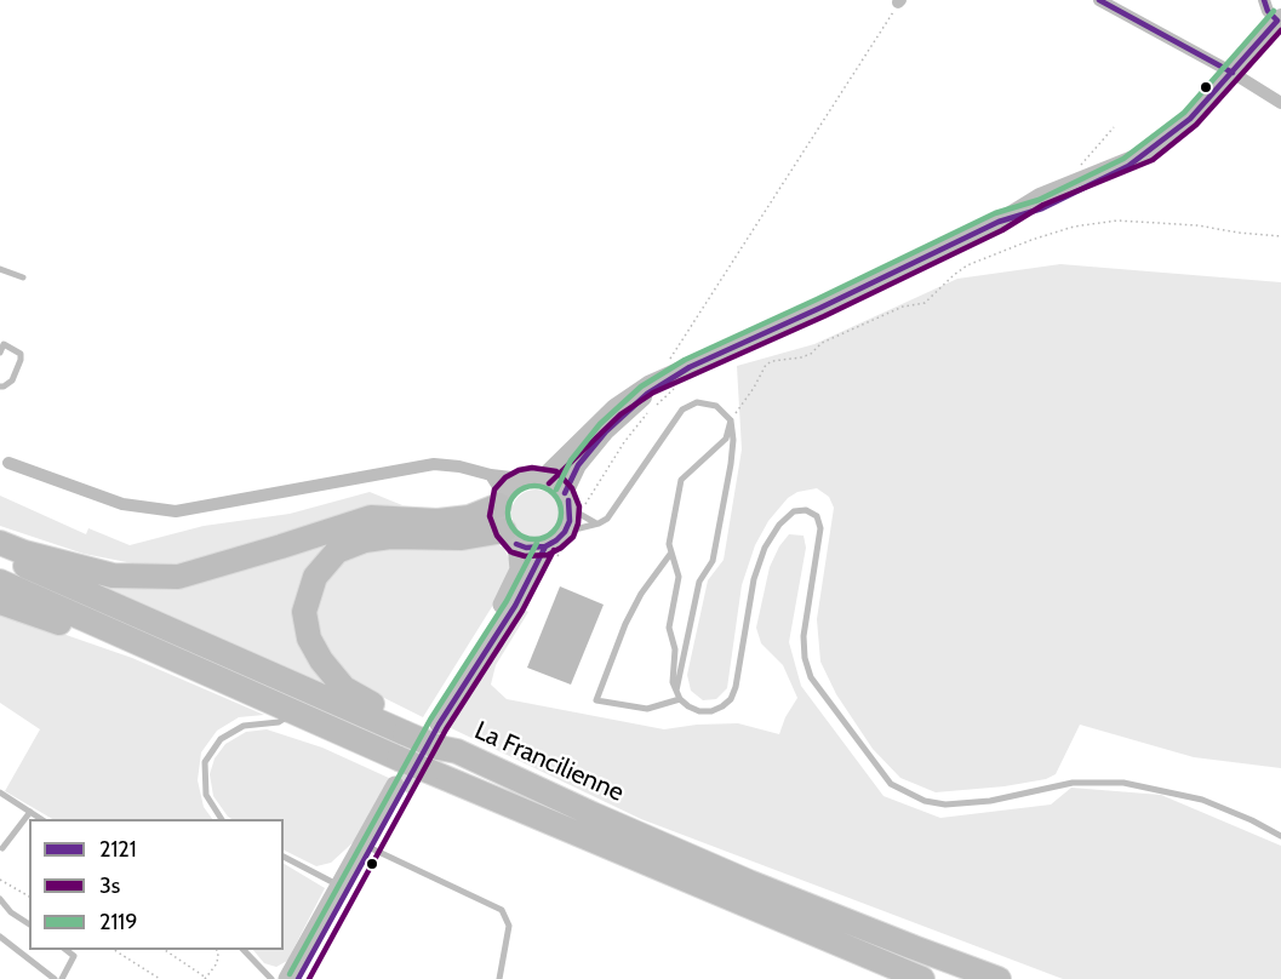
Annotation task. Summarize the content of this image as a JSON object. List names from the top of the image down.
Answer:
{
  "streets": {
    "highway": ["La Francilienne"]
  },
  "lines": ["transit line 2121", "transit line 2119", "transit line 3s"],
  "legend": ["2121", "3s", "2119"]
}
